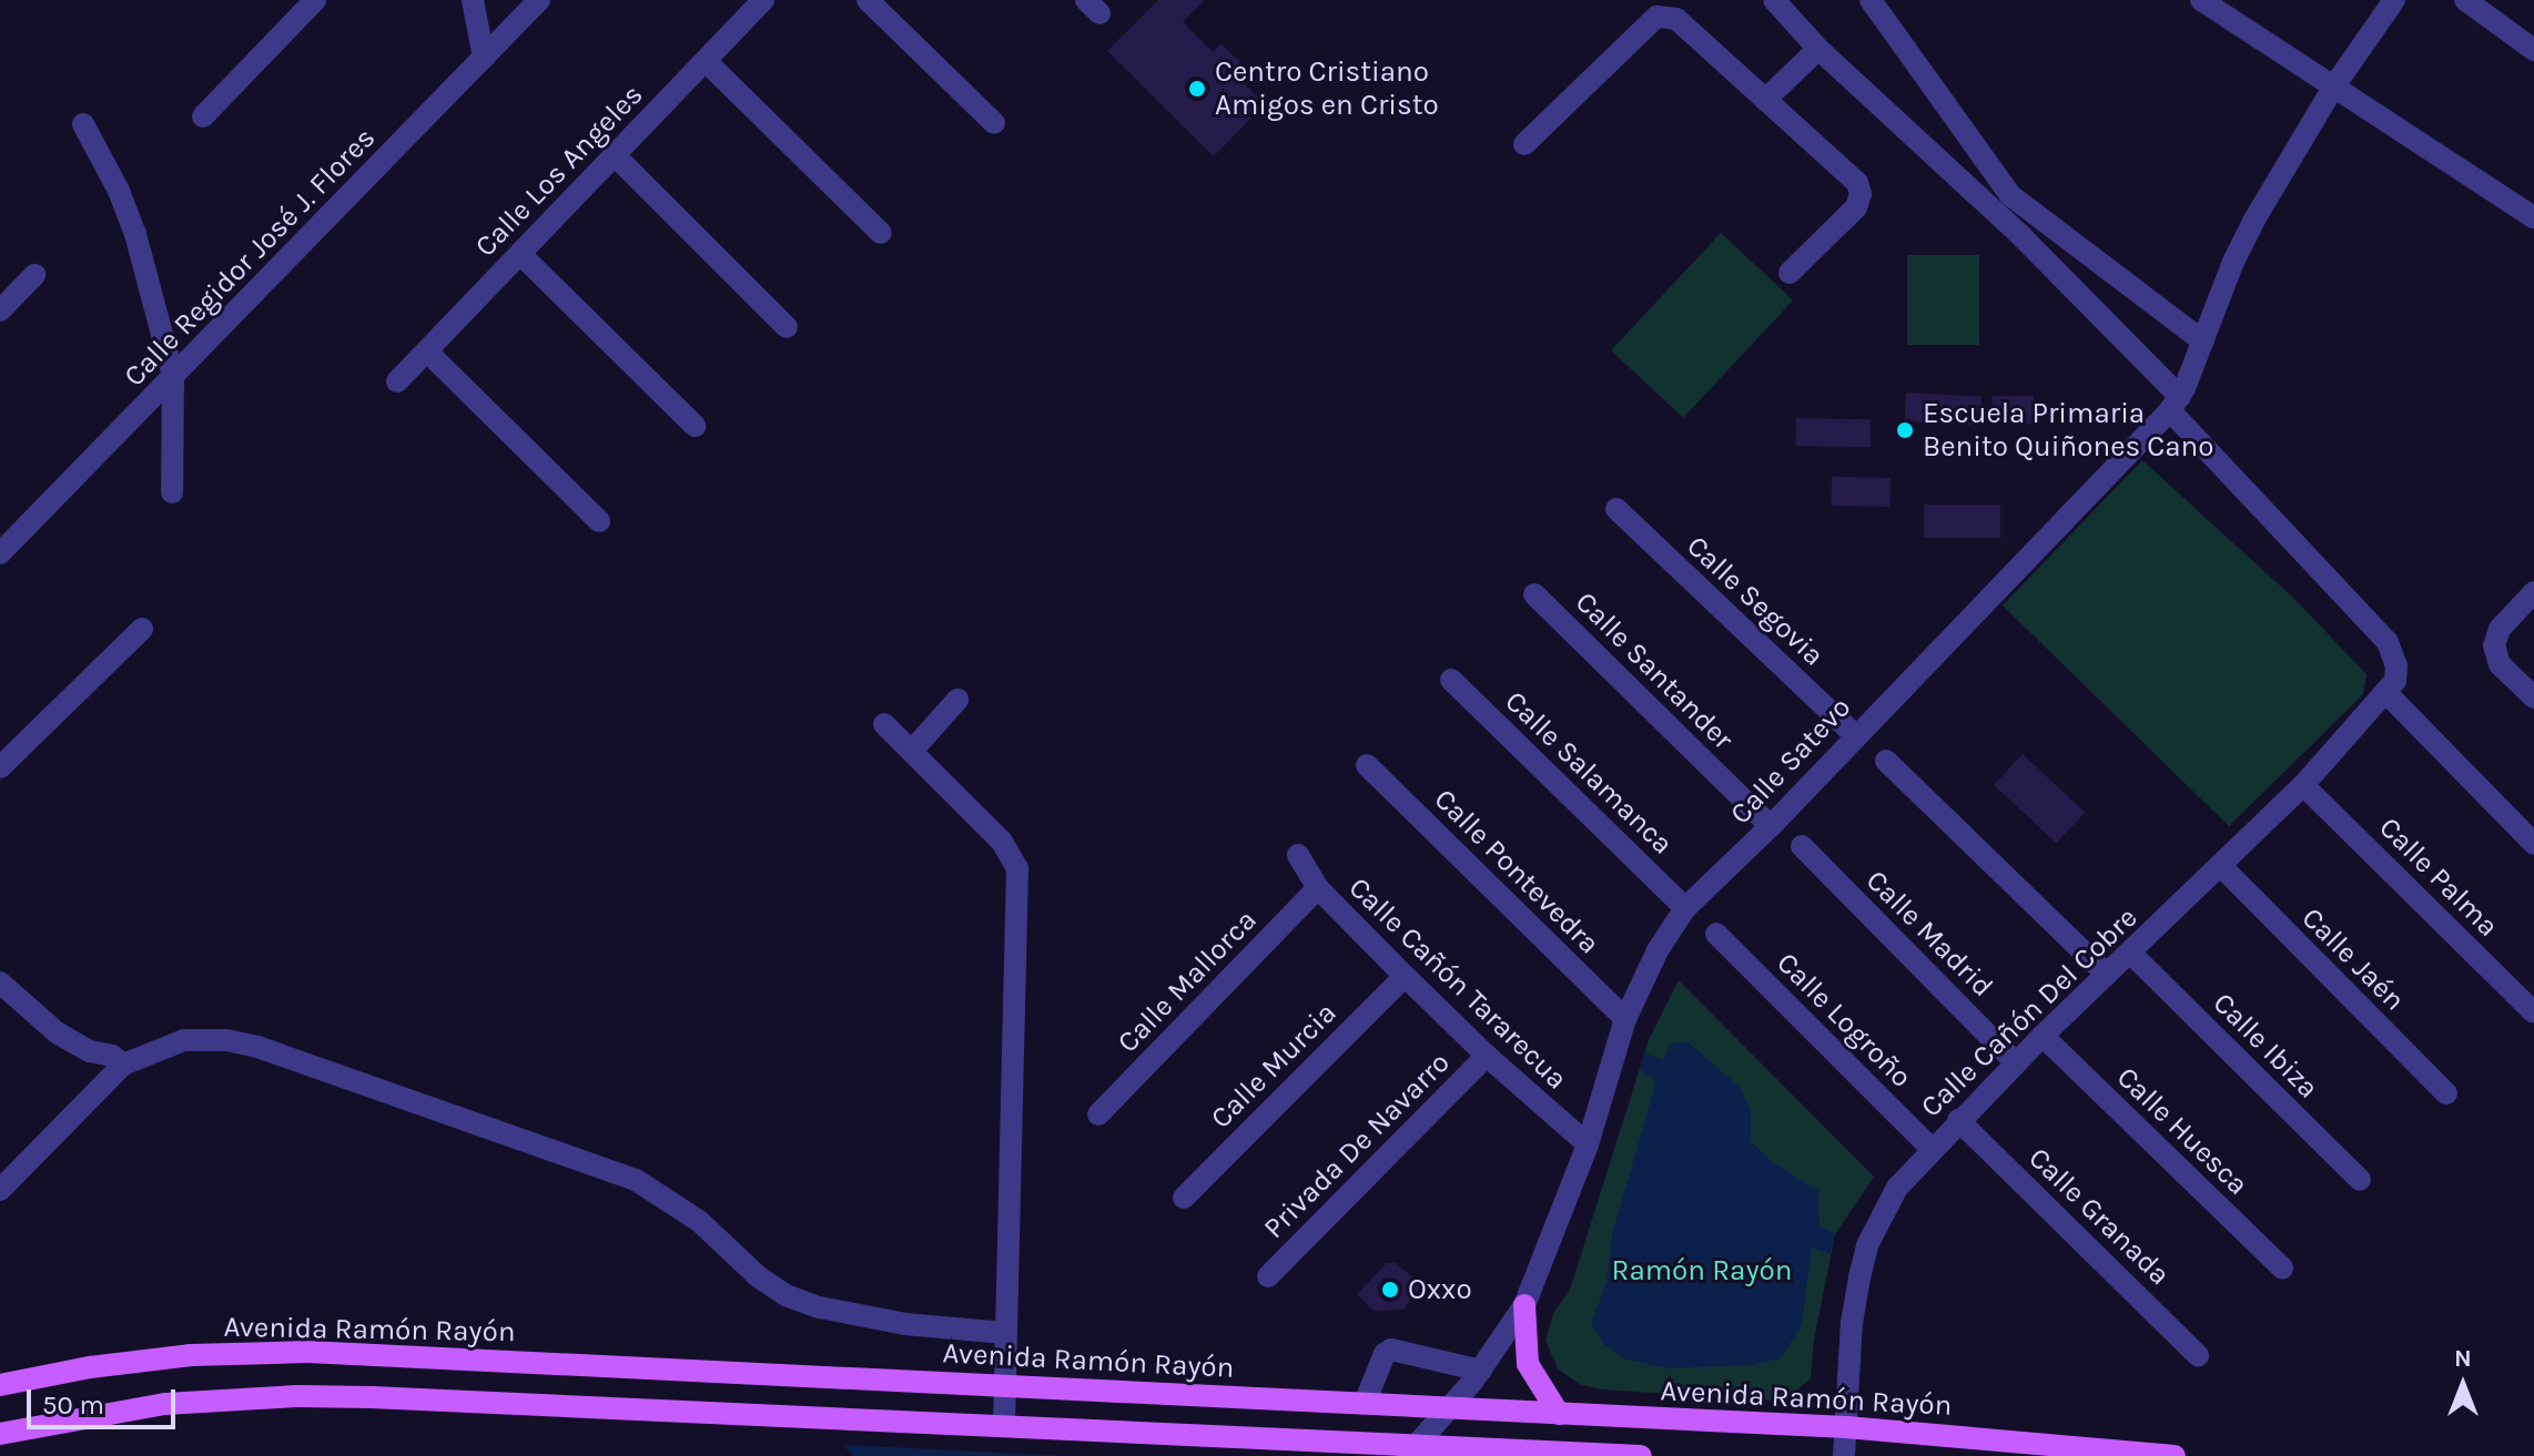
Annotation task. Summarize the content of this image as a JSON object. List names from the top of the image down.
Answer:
{
  "streets": {
    "main road": ["Avenida Ramón Rayón"],
    "street": [
      "Calle Los Angeles",
      "Calle Regidor José J. Flores",
      "Calle Segovia",
      "Calle Santander",
      "Calle Satevo",
      "Calle Salamanca",
      "Calle Pontevedra",
      "Calle Palma",
      "Calle Madrid",
      "Calle Jaén",
      "Calle Mallorca",
      "Calle Cañón Tararecua",
      "Calle Cañón Del Cobre",
      "Calle Logroño",
      "Calle Ibiza",
      "Calle Murcia",
      "Calle Huesca",
      "Privada De Navarro",
      "Calle Granada"
    ]
  },
  "crossings": [
    ["Calle Segovia", "Calle Satevo"],
    ["Calle Santander", "Calle Satevo"],
    ["Calle Satevo", "Calle Salamanca"],
    ["Calle Satevo", "Calle Pontevedra"],
    ["Calle Satevo", "Calle Cañón Tararecua"],
    ["Calle Satevo", "Avenida Ramón Rayón"],
    ["Calle Palma", "Calle Cañón Del Cobre"],
    ["Calle Madrid", "Calle Cañón Del Cobre"],
    ["Calle Jaén", "Calle Cañón Del Cobre"],
    ["Calle Mallorca", "Calle Cañón Tararecua"],
    ["Calle Cañón Tararecua", "Calle Murcia"],
    ["Calle Cañón Tararecua", "Privada De Navarro"],
    ["Calle Cañón Del Cobre", "Calle Logroño"],
    ["Calle Cañón Del Cobre", "Calle Ibiza"],
    ["Calle Cañón Del Cobre", "Calle Huesca"],
    ["Calle Cañón Del Cobre", "Calle Granada"],
    ["Calle Cañón Del Cobre", "Avenida Ramón Rayón"]
  ],
  "parks": ["Ramón Rayón"],
  "places": ["Centro Cristiano Amigos en Cristo", "Escuela Primaria Benito Quiñones Cano", "Oxxo"],
  "scale_bar": "50 m",
  "north": "top"
}
